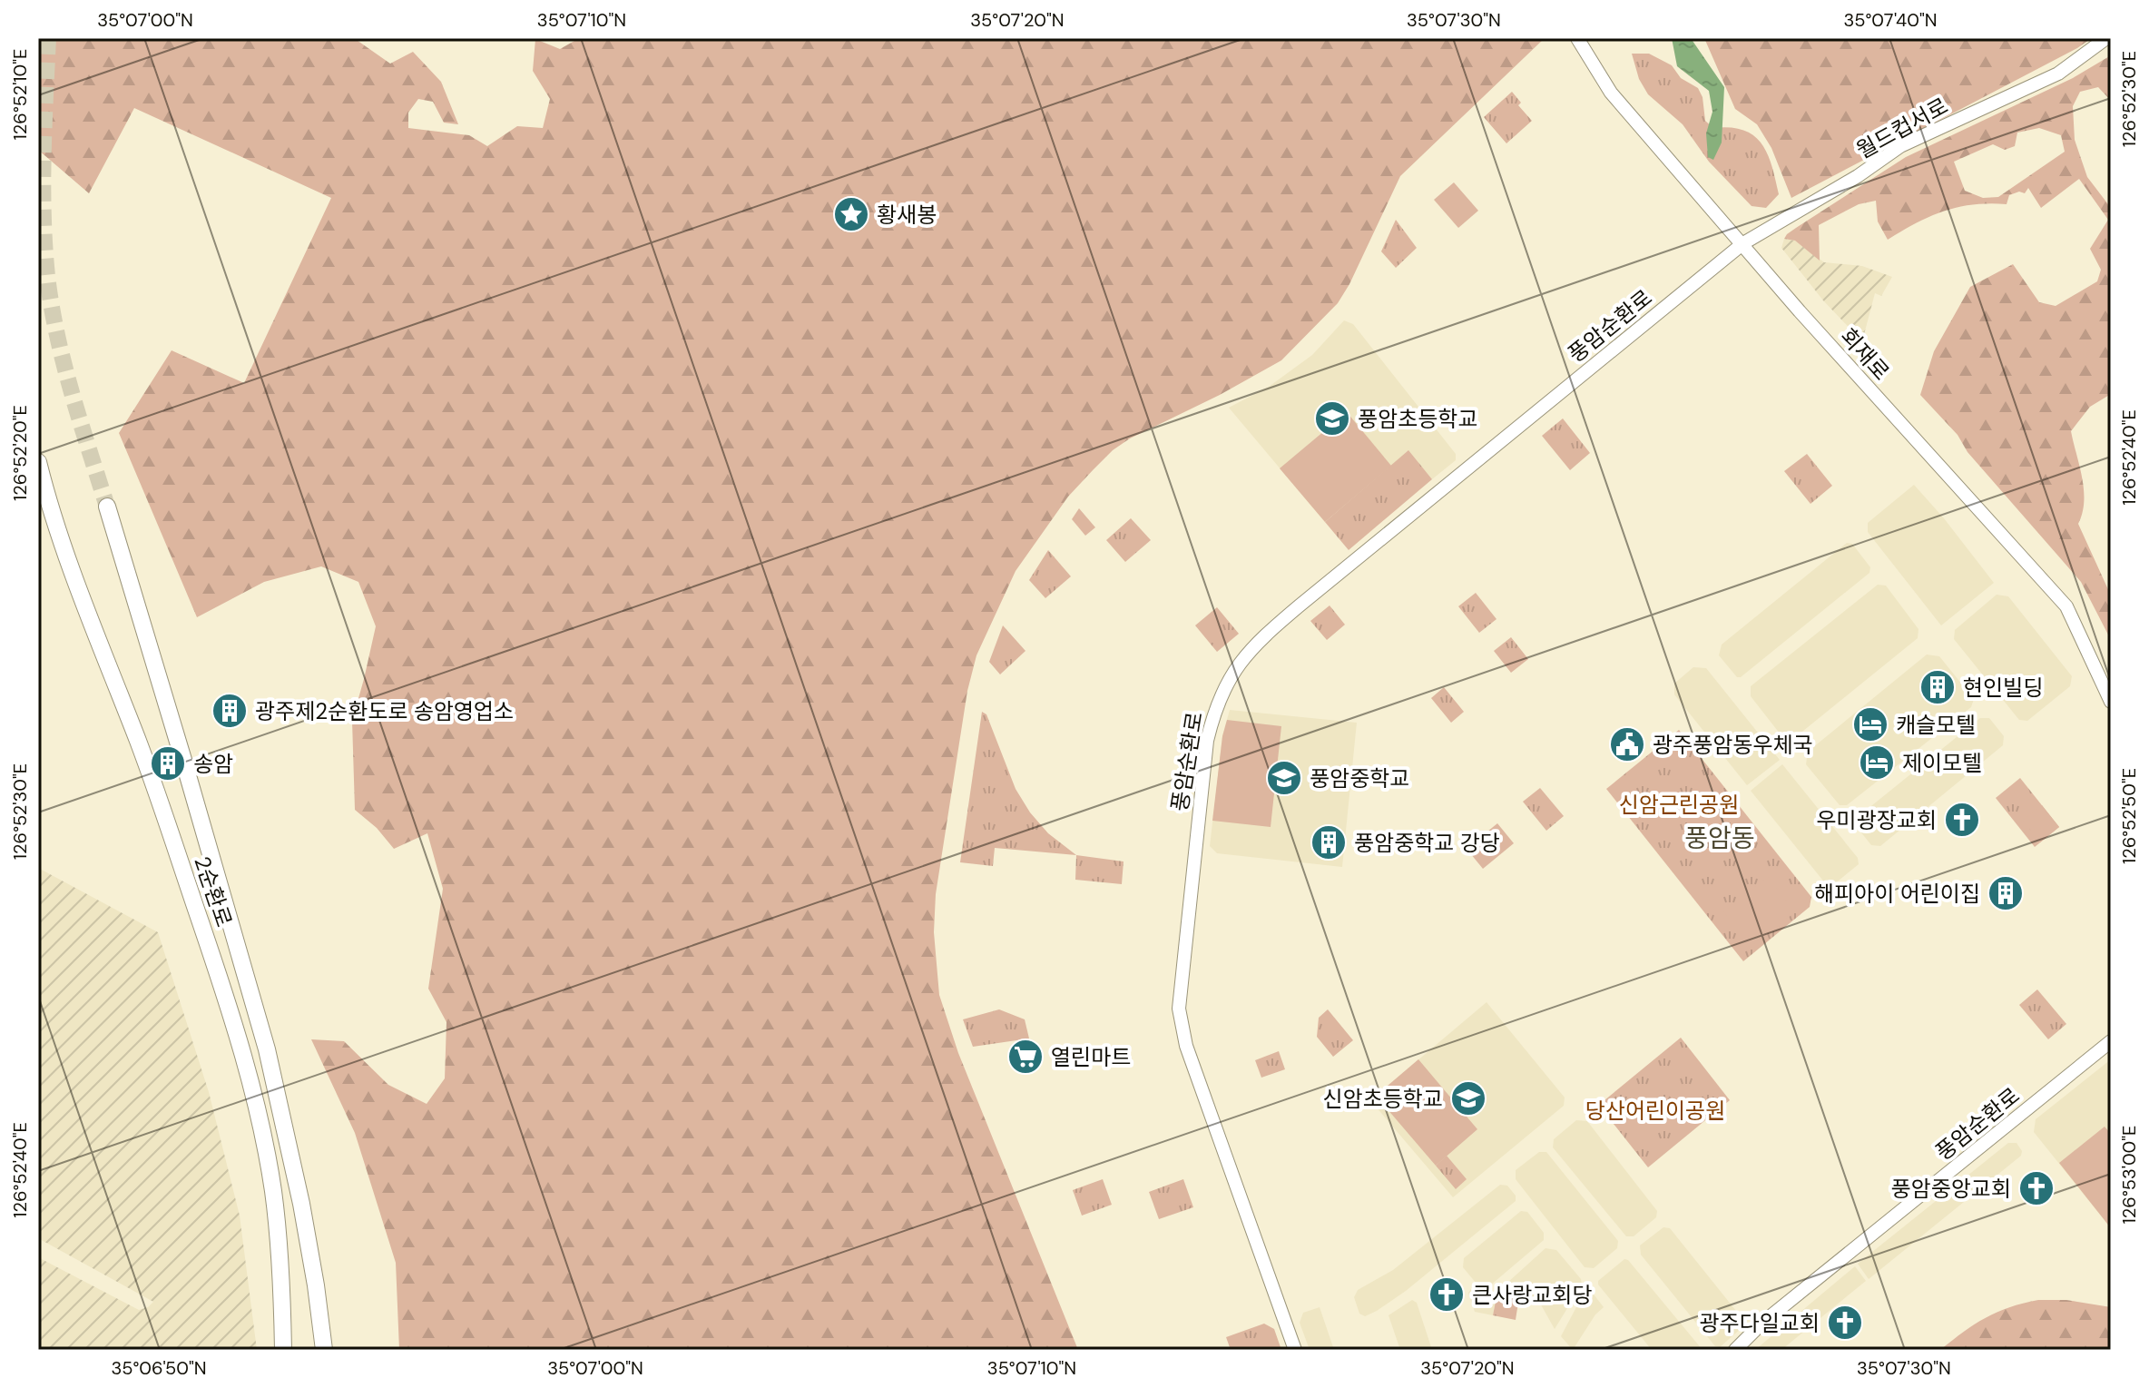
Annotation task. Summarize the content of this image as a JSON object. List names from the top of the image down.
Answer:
{
  "streets": {
    "highway": ["2순환로"],
    "street": ["월드컵서로", "풍암순환로", "회재로"]
  },
  "crossings": [
    ["월드컵서로", "풍암순환로"],
    ["월드컵서로", "회재로"]
  ],
  "districts": ["풍암동"],
  "parks": ["신암근린공원", "당산어린이공원"],
  "places": {
    "place": ["황새봉"],
    "school or university": ["풍암초등학교", "풍암중학교", "신암초등학교"],
    "building": [
      "현인빌딩",
      "광주제2순환도로 송암영업소",
      "송암",
      "풍암중학교 강당",
      "해피아이 어린이집"
    ],
    "hotel": ["캐슬모텔", "제이모텔"],
    "public building": ["광주풍암동우체국"],
    "church": [
      "우미광장교회",
      "풍암중앙교회",
      "큰사랑교회당",
      "광주다일교회"
    ],
    "supermarket": ["열린마트"]
  },
  "coordinates": [
    "35°07'00\"N",
    "35°07'10\"N",
    "35°07'20\"N",
    "35°07'30\"N",
    "35°07'40\"N",
    "126°52'10\"E",
    "126°52'30\"E",
    "126°52'20\"E",
    "126°52'40\"E",
    "126°52'50\"E",
    "126°53'00\"E",
    "35°06'50\"N"
  ]
}
